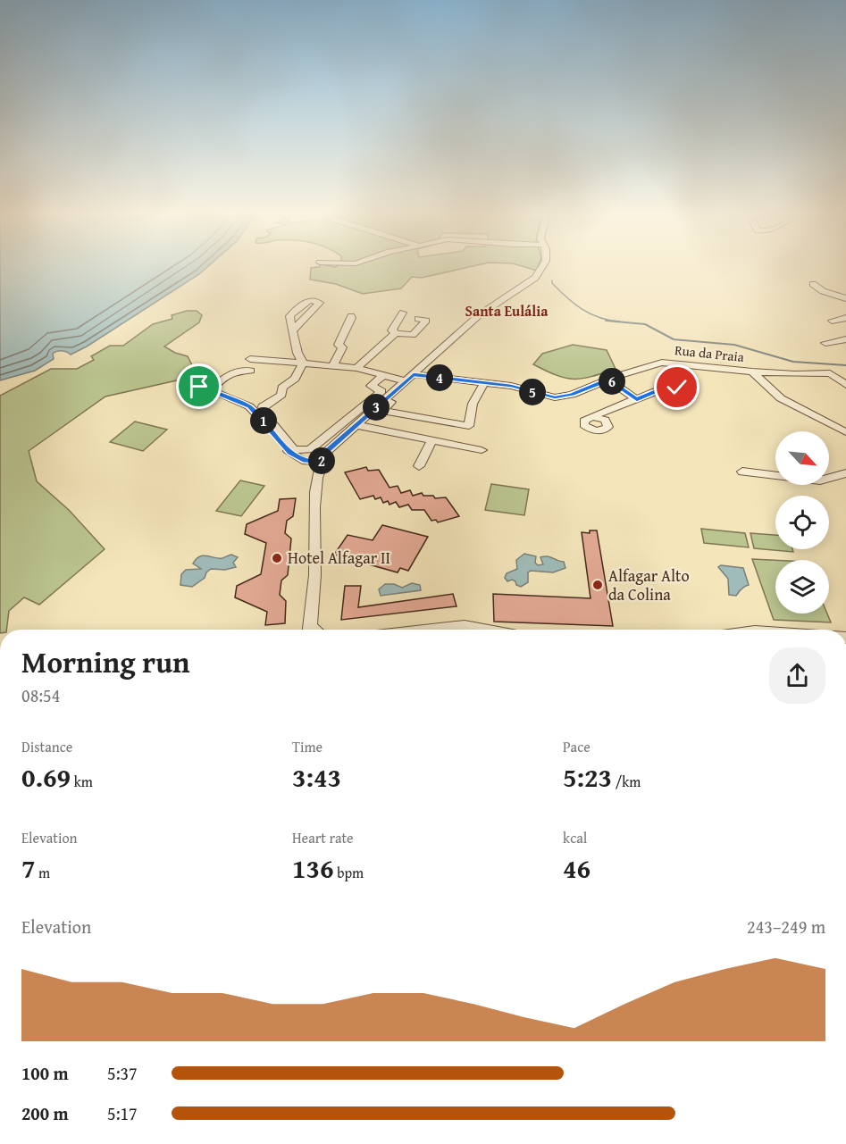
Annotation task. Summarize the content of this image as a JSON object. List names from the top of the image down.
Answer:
{
  "streets": {
    "street": ["Rua da Praia"]
  },
  "districts": ["Santa Eulália"],
  "places": ["Hotel Alfagar II", "Alfagar Alto da Colina"],
  "north": "bottom right",
  "page": {
    "pins": [
      "4",
      "6",
      "5",
      "3",
      "1",
      "2"
    ],
    "heading": ["Morning run", "08:54"],
    "stats": [
      ["Distance", "0.69 km"],
      ["Time", "3:43"],
      ["Pace", "5:23 /km"],
      ["Elevation", "7 m"],
      ["Heart rate", "136 bpm"],
      ["kcal", "46"]
    ],
    "chart": ["Elevation", "243–249 m"],
    "list": [
      {
        "name": "100 m",
        "note": "5:37"
      },
      {
        "name": "200 m",
        "note": "5:17"
      }
    ]
  }
}
